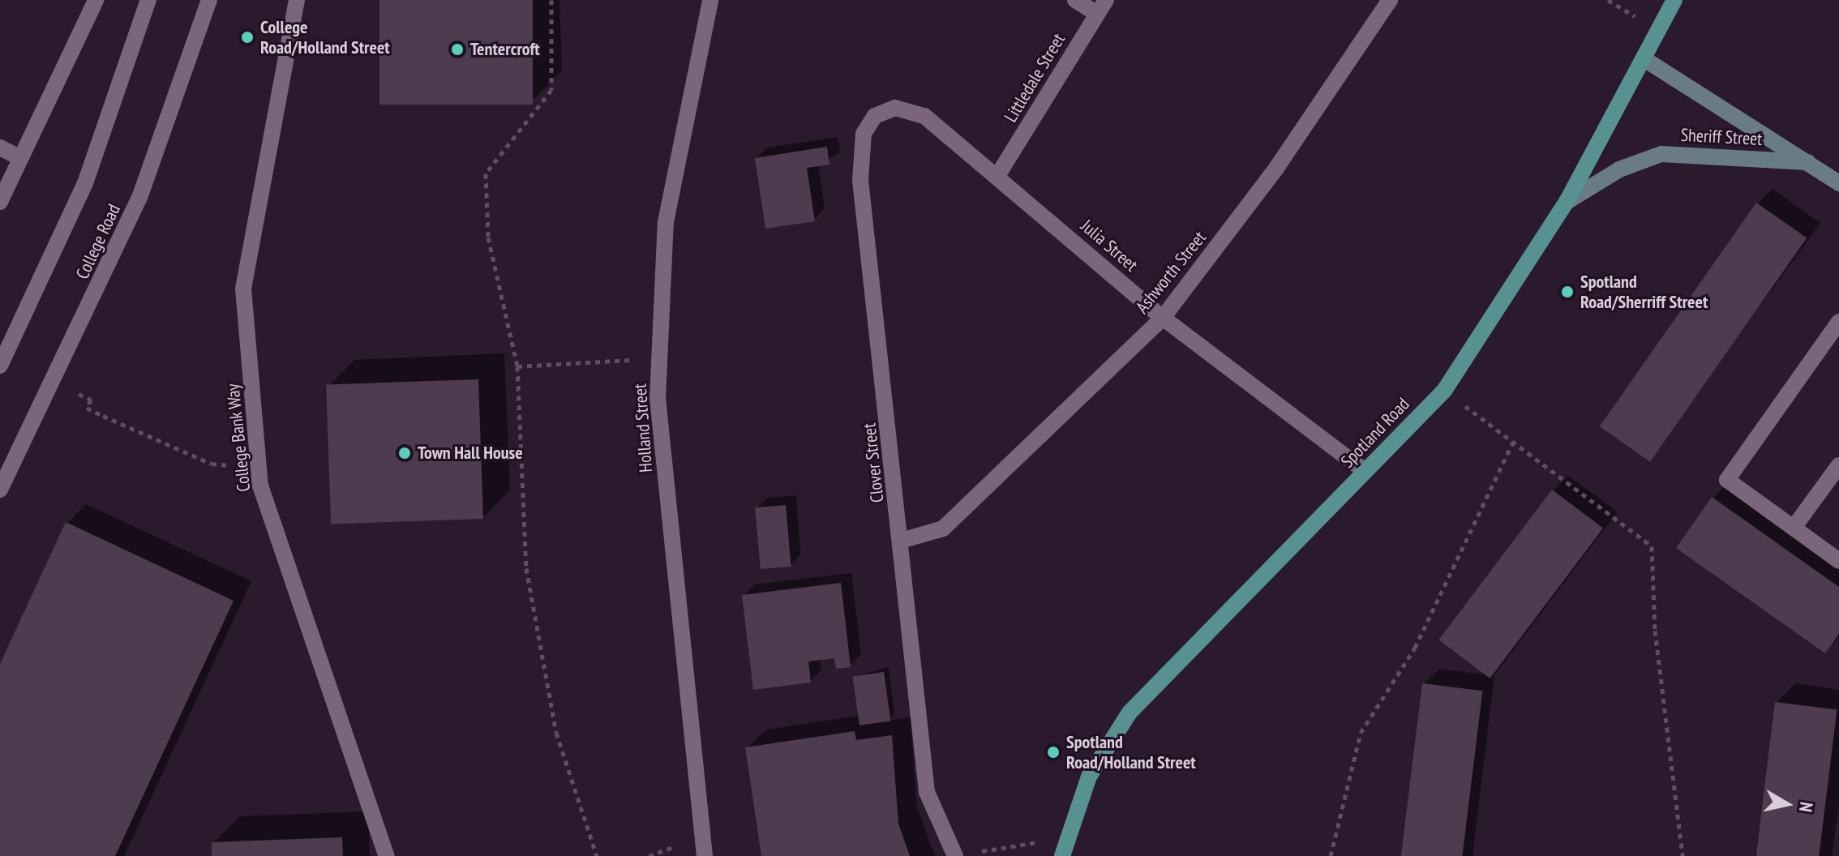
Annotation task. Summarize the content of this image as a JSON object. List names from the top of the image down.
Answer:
{
  "streets": {
    "main road": ["Sheriff Street", "Spotland Road"],
    "street": [
      "Littledale Street",
      "College Road",
      "Julia Street",
      "Ashworth Street",
      "Holland Street",
      "College Bank Way",
      "Clover Street"
    ]
  },
  "crossings": [
    ["Littledale Street", "Julia Street"],
    ["Sheriff Street", "Spotland Road"],
    ["Julia Street", "Ashworth Street"],
    ["Julia Street", "Spotland Road"],
    ["Julia Street", "Clover Street"],
    ["Ashworth Street", "Clover Street"]
  ],
  "places": [
    "College Road/Holland Street",
    "Tentercroft",
    "Spotland Road/Sherriff Street",
    "Town Hall House",
    "Spotland Road/Holland Street"
  ],
  "north": "right"
}
